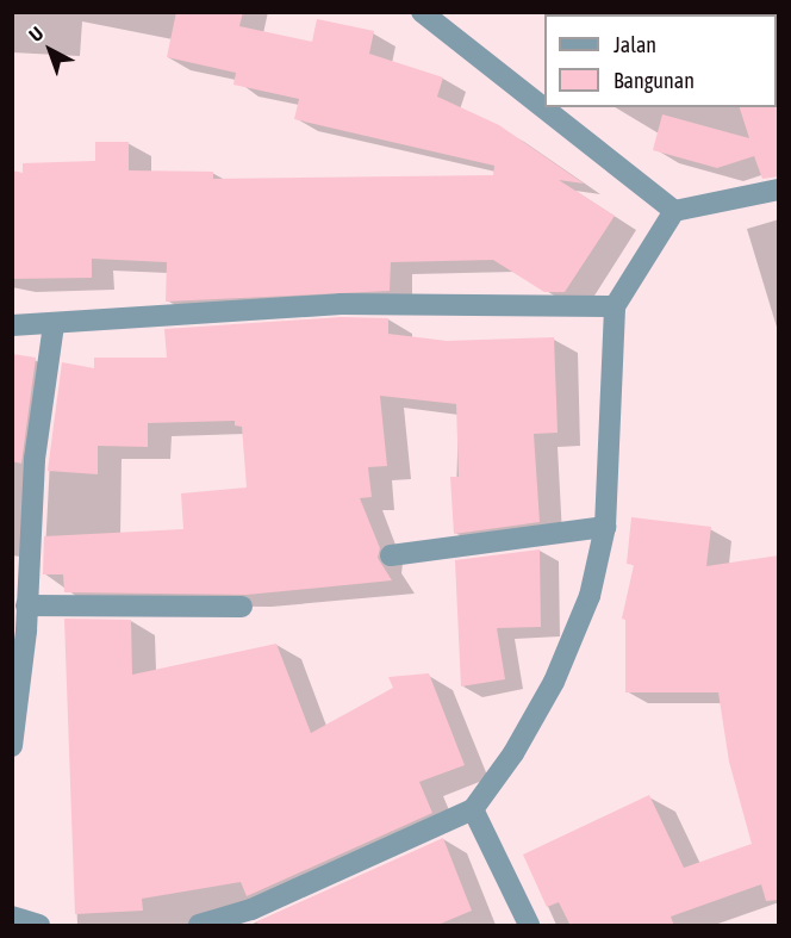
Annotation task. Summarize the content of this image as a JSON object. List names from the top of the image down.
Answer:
{
  "legend": ["Jalan", "Bangunan"],
  "north": "top left"
}
